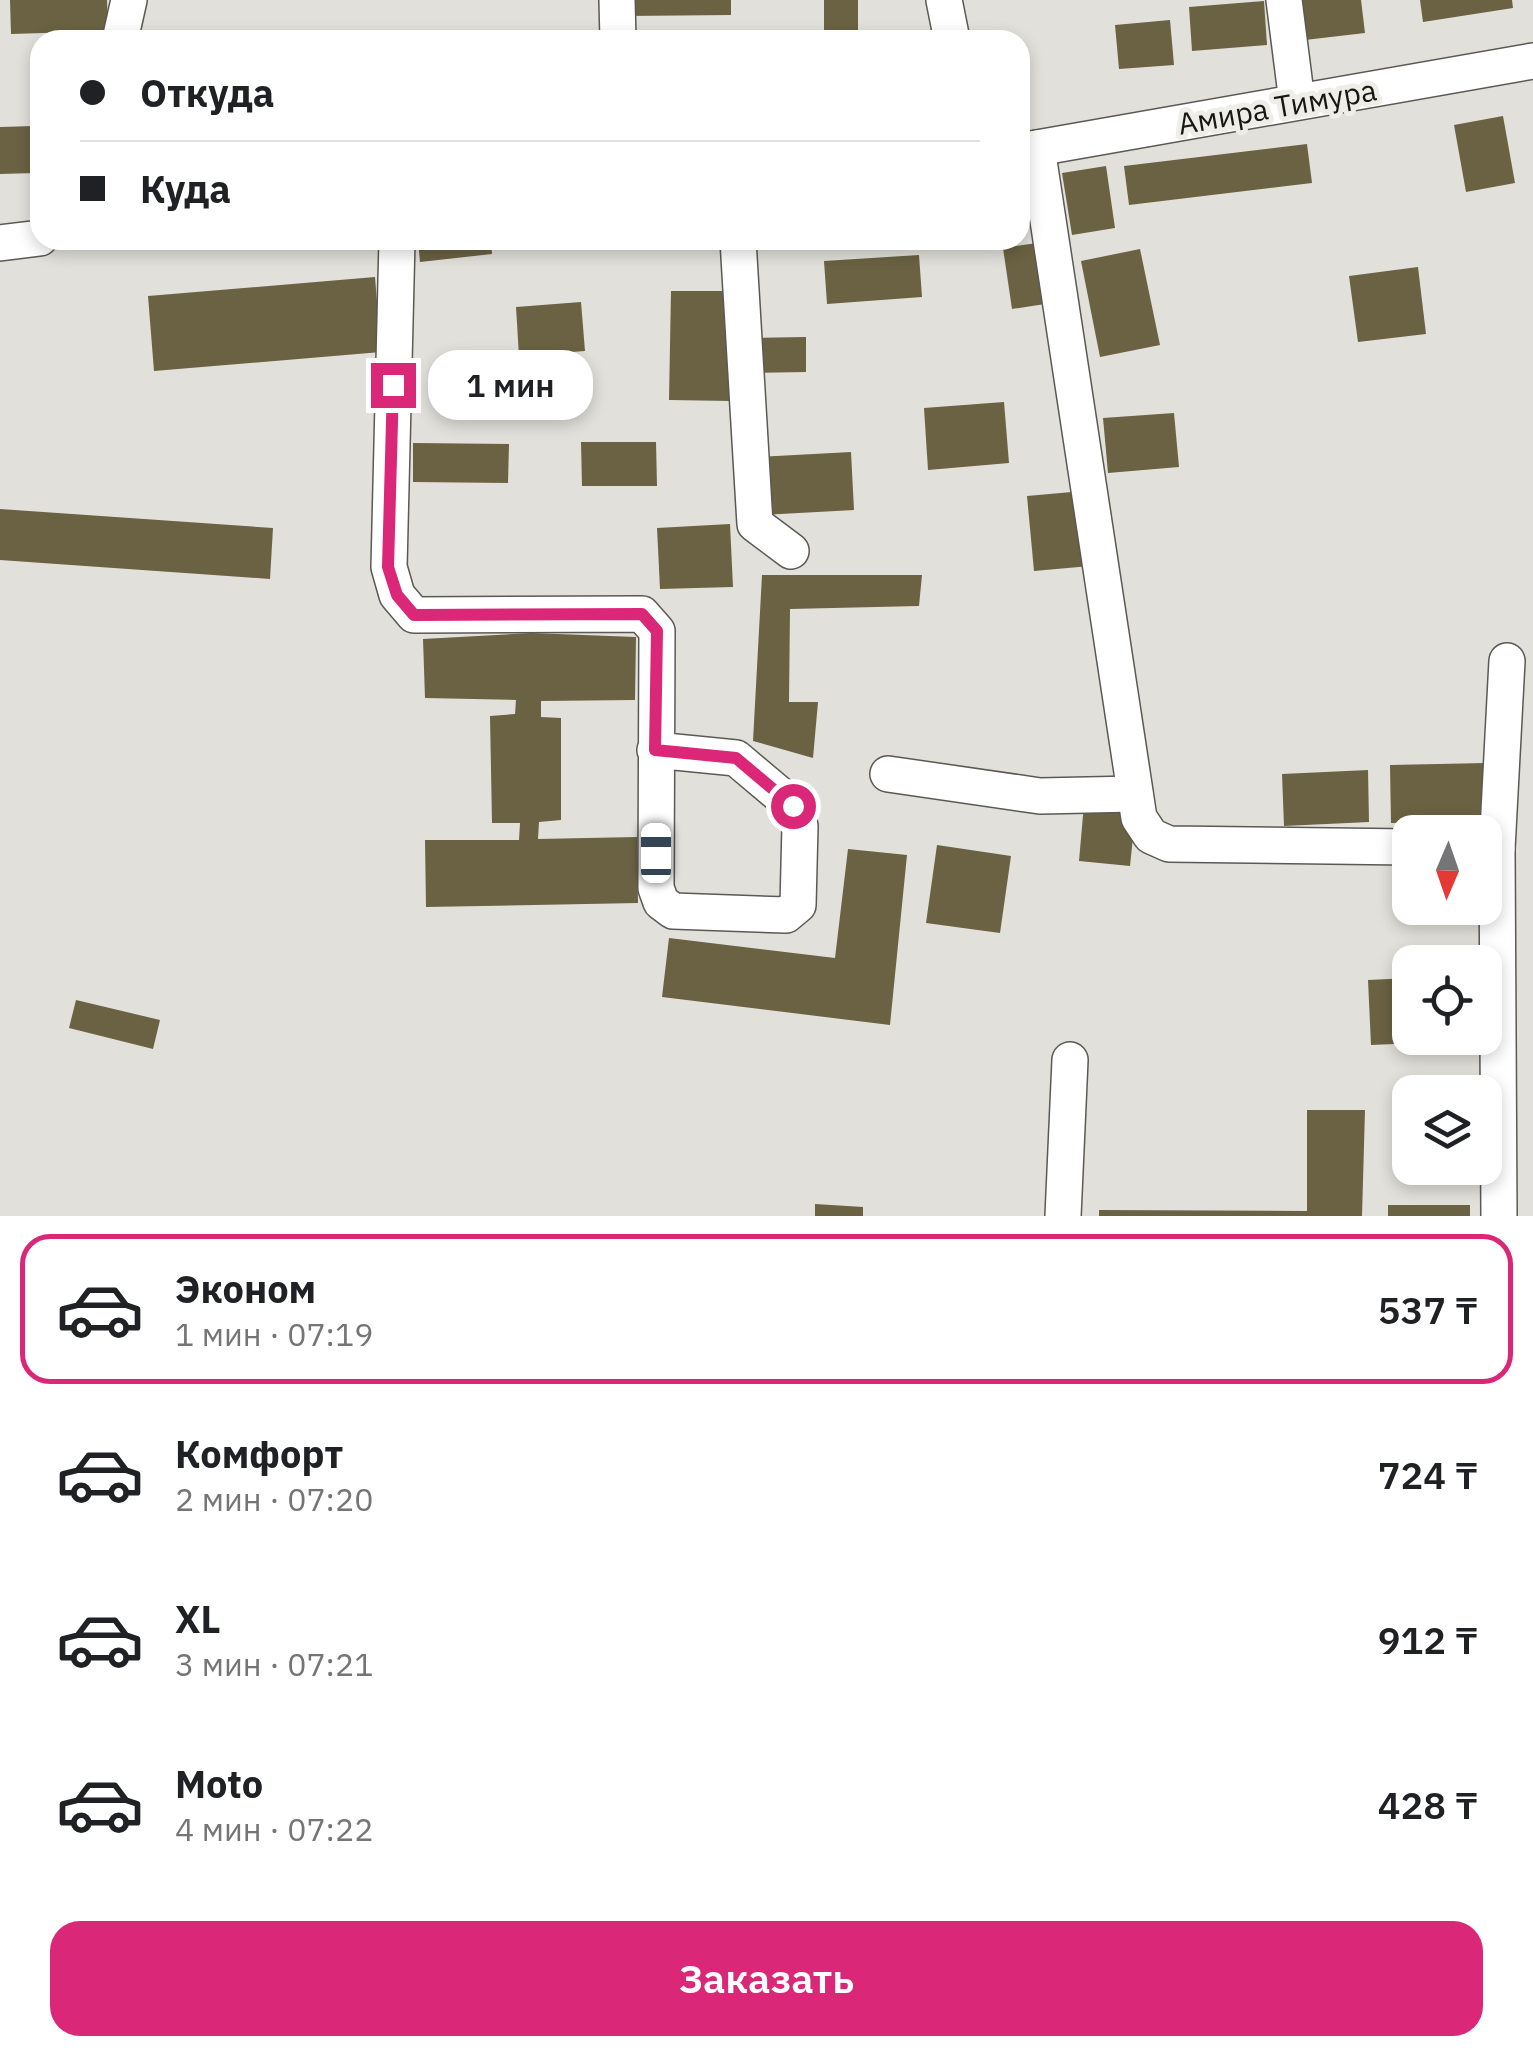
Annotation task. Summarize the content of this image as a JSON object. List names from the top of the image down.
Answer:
{
  "streets": {
    "street": ["Амира Тимура"]
  },
  "north": "bottom",
  "page": {
    "banner": ["Откуда", "Куда"],
    "bubble": "1 мин",
    "list": [
      {
        "name": "Эконом",
        "note": "1 мин · 07:19",
        "value": "537 ₸"
      },
      {
        "name": "Комфорт",
        "note": "2 мин · 07:20",
        "value": "724 ₸"
      },
      {
        "name": "XL",
        "note": "3 мин · 07:21",
        "value": "912 ₸"
      },
      {
        "name": "Moto",
        "note": "4 мин · 07:22",
        "value": "428 ₸"
      }
    ],
    "buttons": "Заказать"
  }
}
